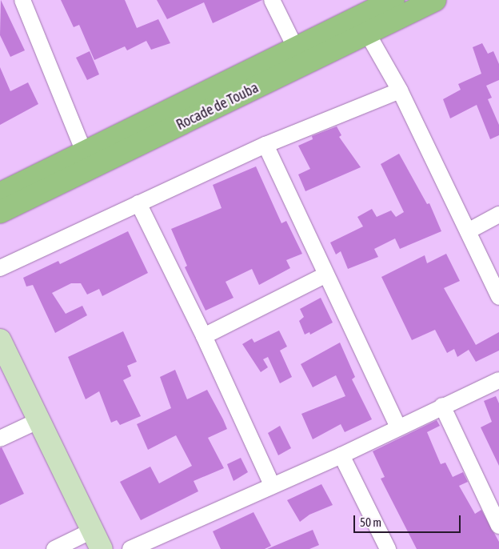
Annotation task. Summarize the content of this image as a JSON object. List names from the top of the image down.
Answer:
{
  "streets": {
    "main road": ["Rocade de Touba"]
  },
  "scale_bar": "50 m"
}
